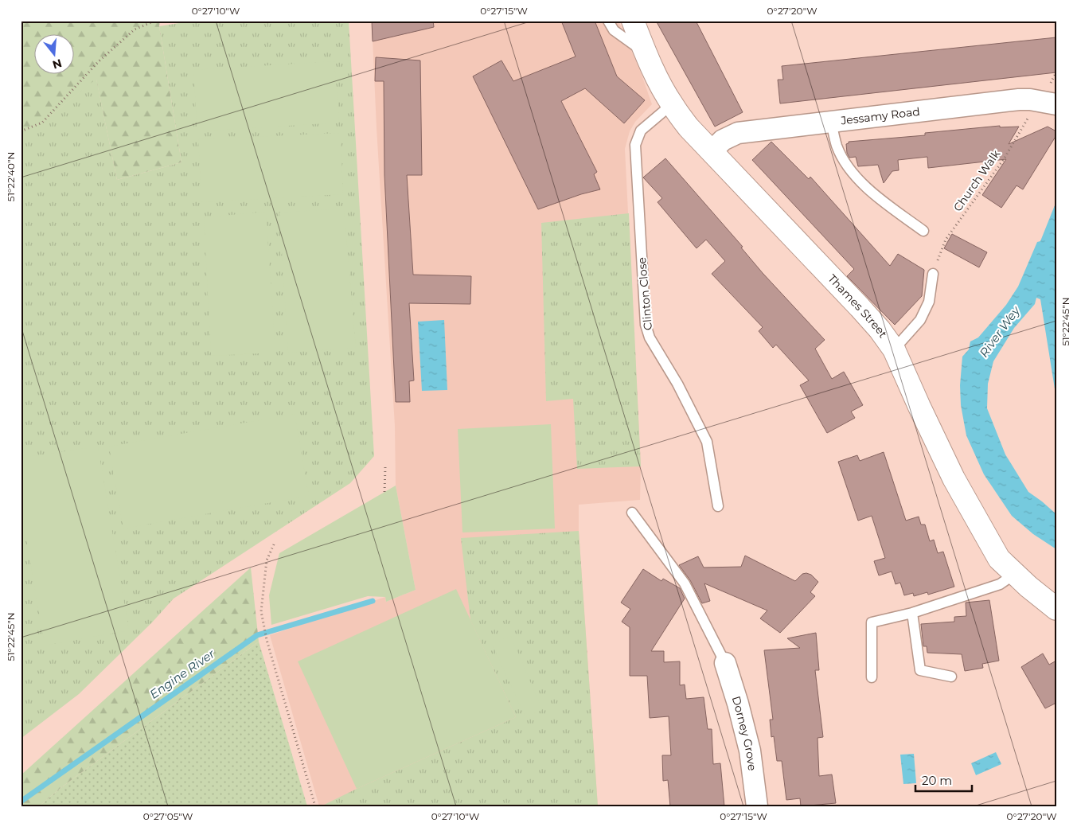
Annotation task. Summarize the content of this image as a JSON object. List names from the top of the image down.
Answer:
{
  "streets": {
    "street": ["Jessamy Road", "Thames Street", "Dorney Grove"],
    "lane": ["Clinton Close"],
    "path": ["Church Walk"]
  },
  "crossings": [
    ["Jessamy Road", "Church Walk"],
    ["Jessamy Road", "Thames Street"],
    ["Clinton Close", "Thames Street"]
  ],
  "water": ["River Wey", "Engine River"],
  "scale_bar": "20 m",
  "north": "bottom",
  "coordinates": [
    "0°27'10\"W",
    "0°27'15\"W",
    "0°27'20\"W",
    "51°22'40\"N",
    "51°22'45\"N",
    "0°27'05\"W"
  ]
}
